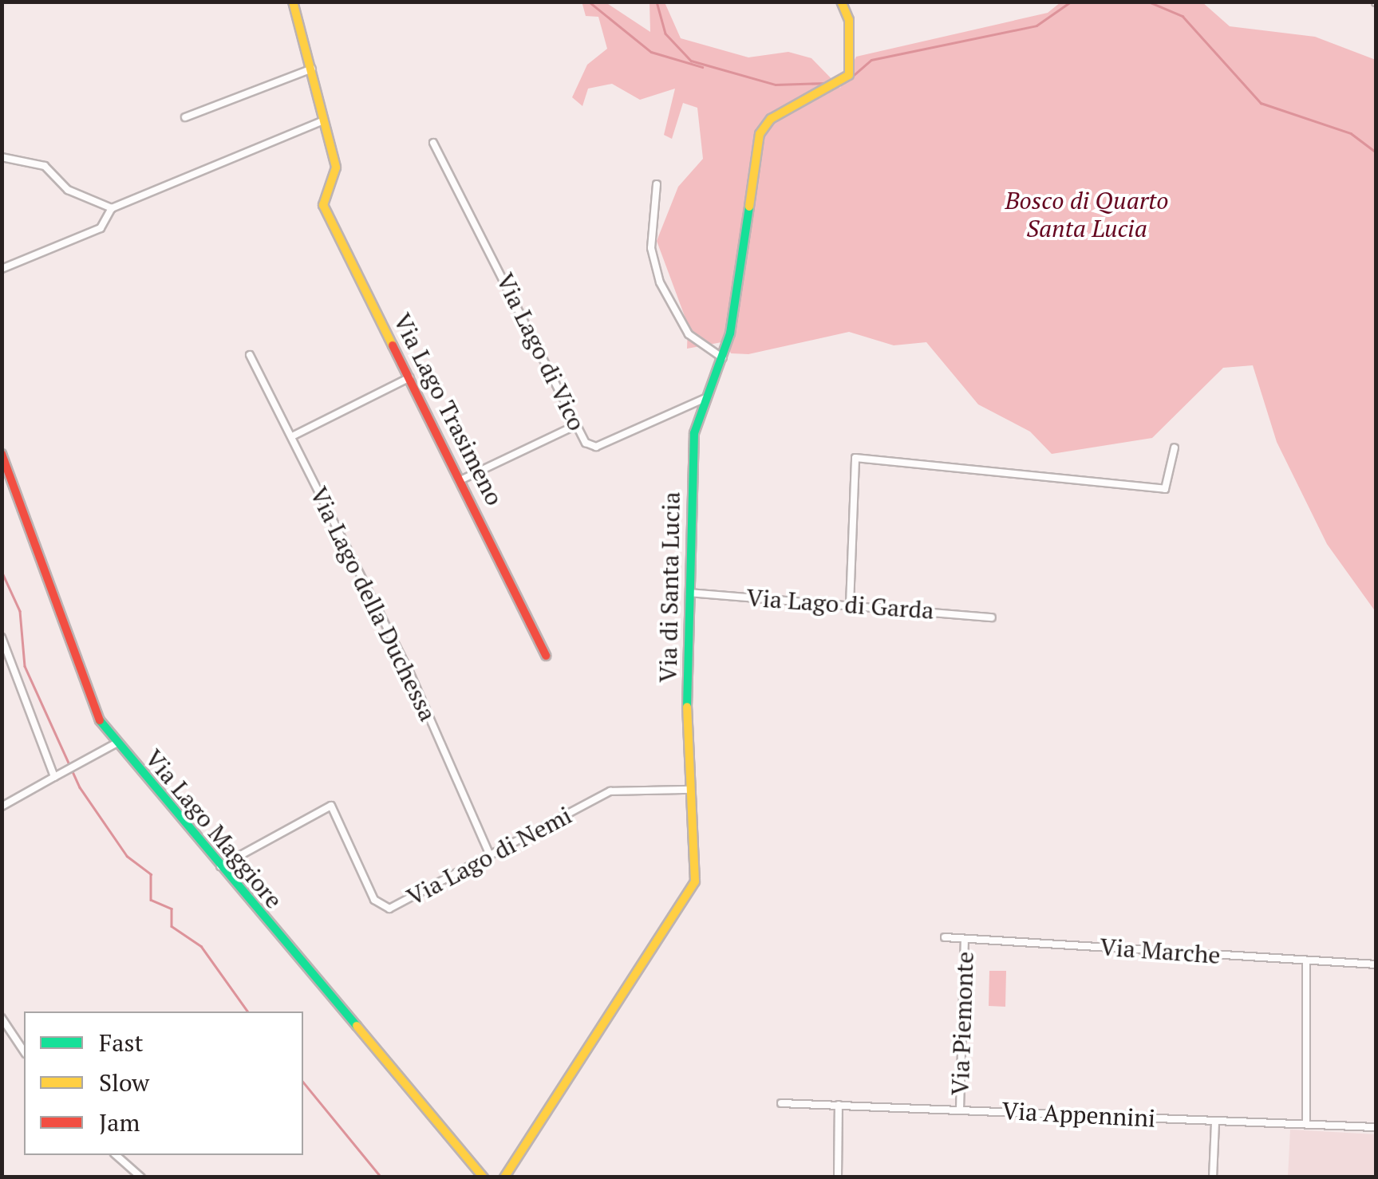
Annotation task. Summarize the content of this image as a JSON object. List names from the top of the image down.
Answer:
{
  "streets": {
    "street": [
      "Via Lago di Vico",
      "Via Lago Trasimeno",
      "Via di Santa Lucia",
      "Via Lago della Duchessa",
      "Via Lago di Garda",
      "Via Lago Maggiore",
      "Via Lago di Nemi",
      "Via Marche",
      "Via Piemonte",
      "Via Appennini"
    ]
  },
  "crossings": [
    ["Via Lago di Vico", "Via di Santa Lucia"],
    ["Via di Santa Lucia", "Via Lago di Garda"],
    ["Via di Santa Lucia", "Via Lago di Nemi"],
    ["Via Lago della Duchessa", "Via Lago di Nemi"],
    ["Via Lago Maggiore", "Via Lago di Nemi"],
    ["Via Marche", "Via Piemonte"],
    ["Via Piemonte", "Via Appennini"]
  ],
  "parks": ["Bosco di Quarto Santa Lucia"],
  "legend": ["Fast", "Slow", "Jam"]
}
